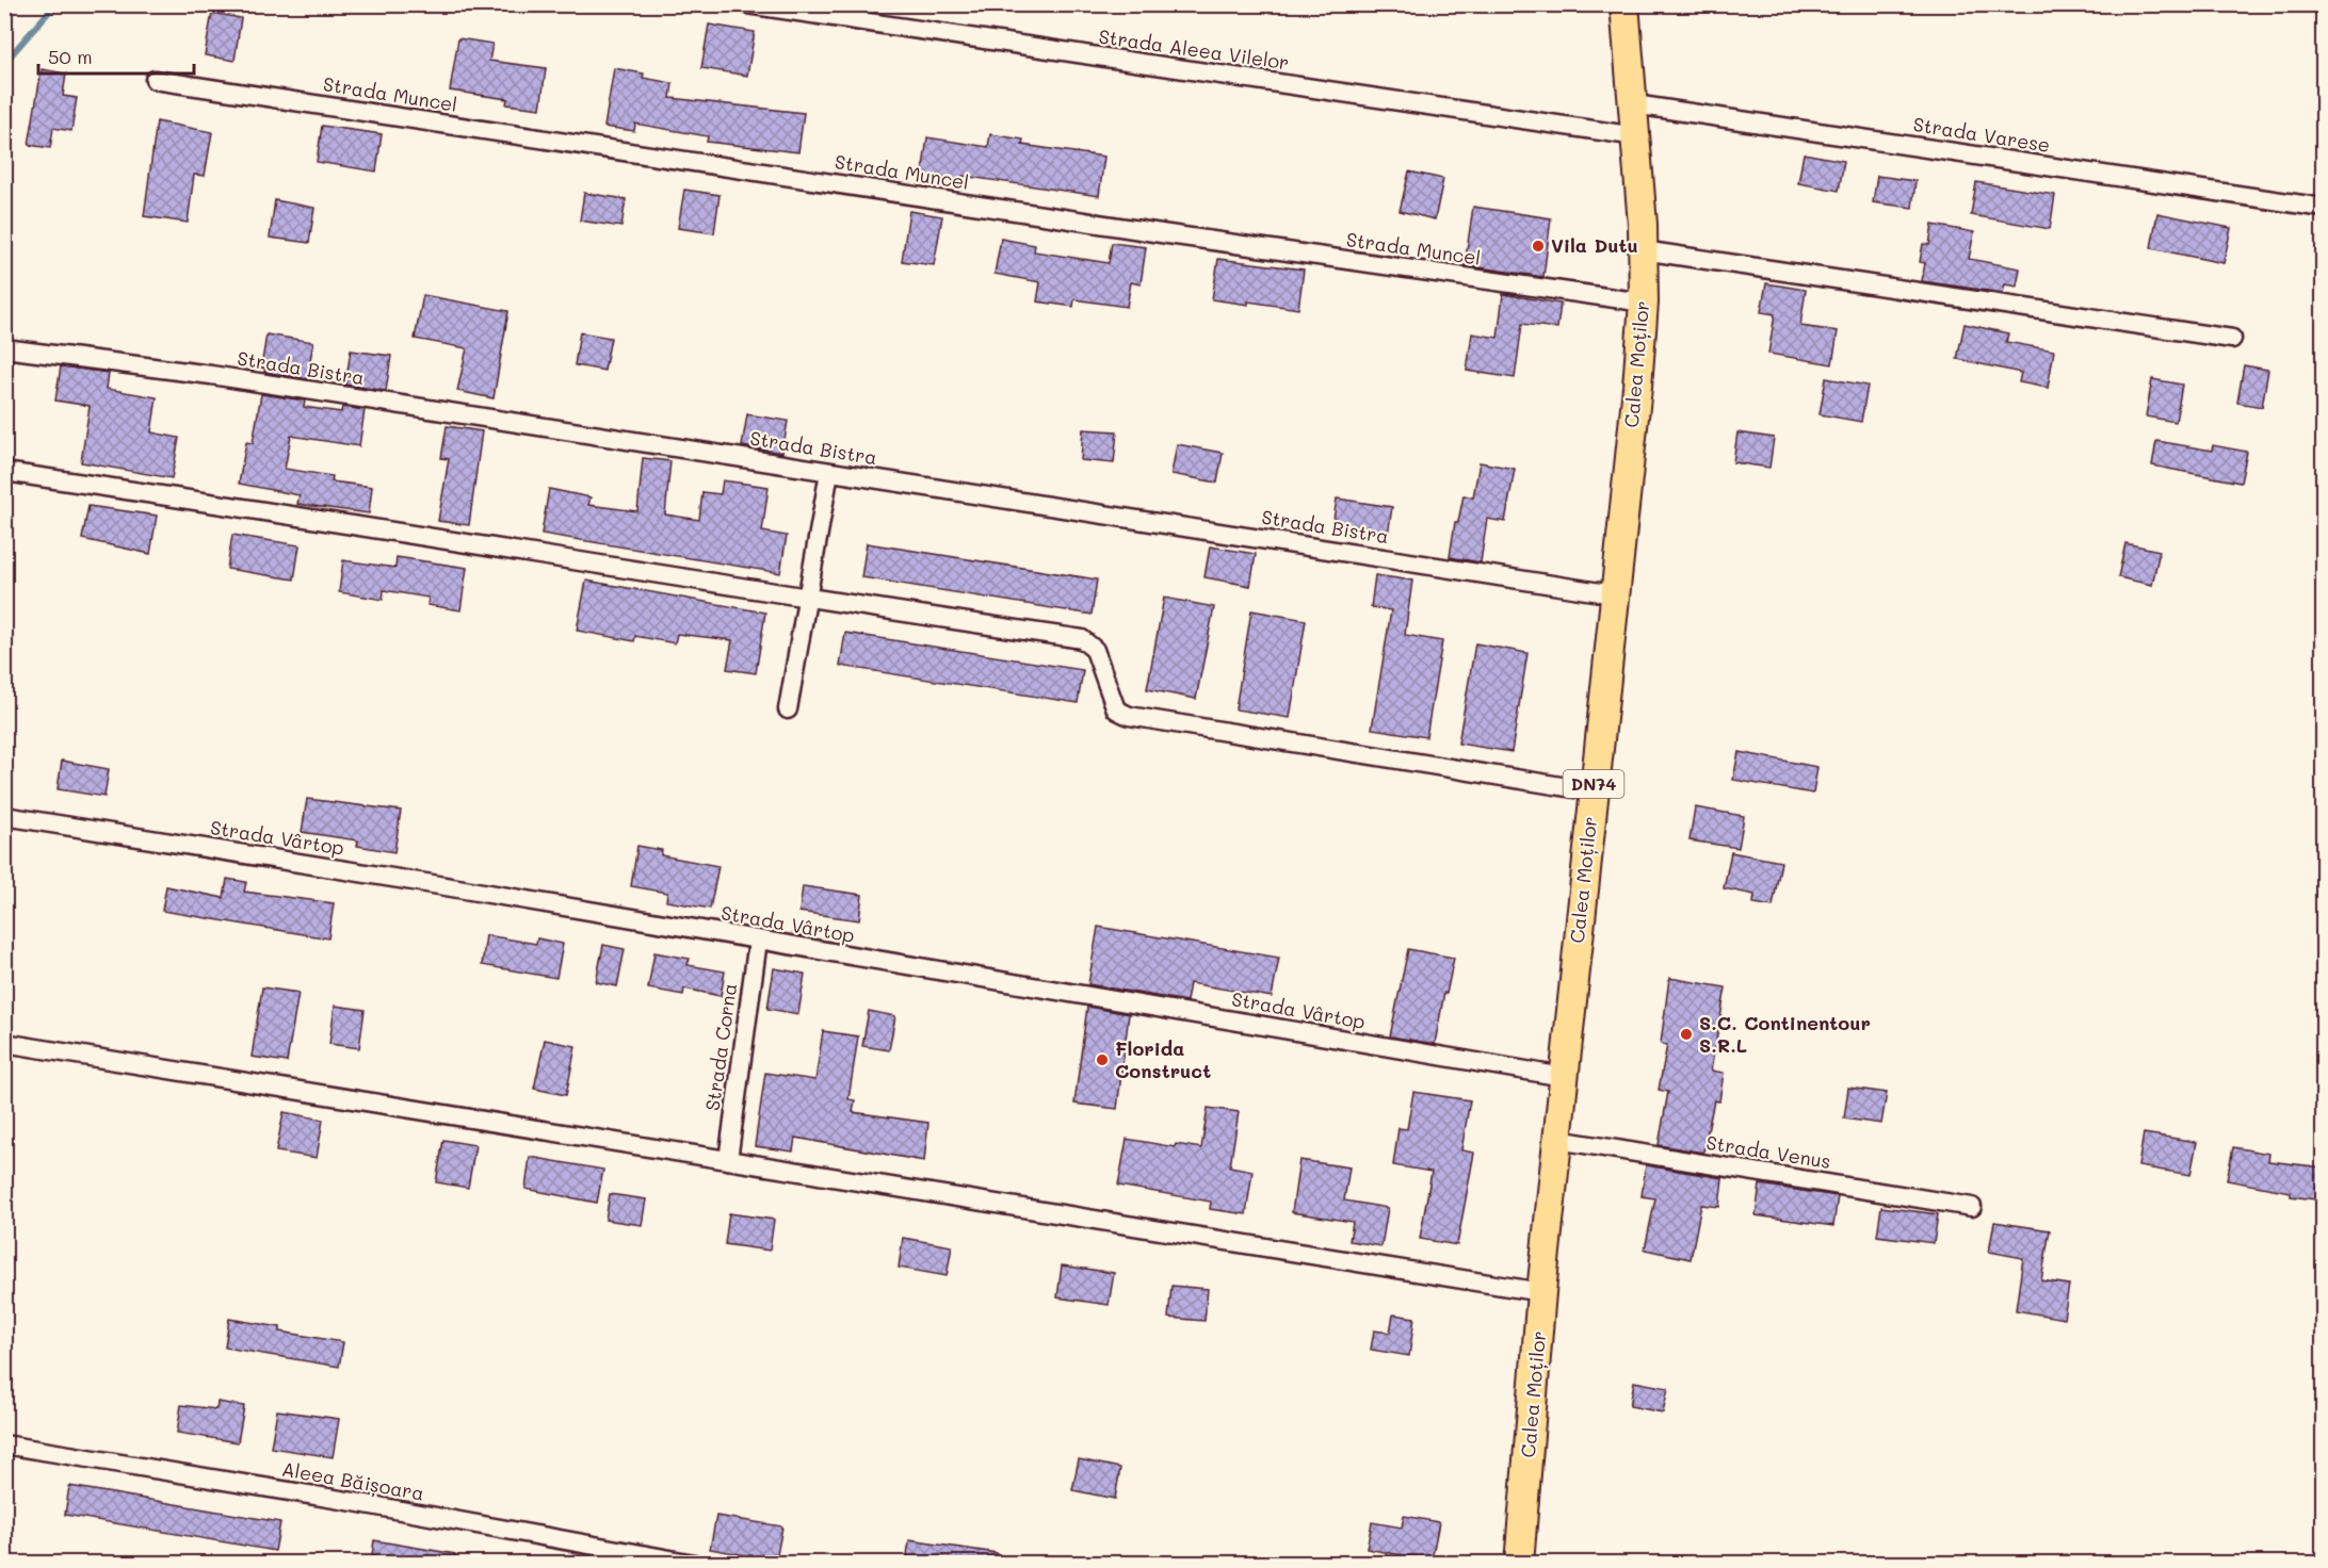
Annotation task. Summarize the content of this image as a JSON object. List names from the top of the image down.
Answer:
{
  "streets": {
    "main road": ["Calea Moților", "DN74"],
    "street": [
      "Strada Aleea Vilelor",
      "Strada Muncel",
      "Strada Varese",
      "Strada Bistra",
      "Strada Vârtop",
      "Strada Corna",
      "Strada Venus",
      "Aleea Băișoara"
    ]
  },
  "crossings": [
    ["Strada Aleea Vilelor", "Calea Moților"],
    ["Strada Muncel", "Calea Moților"],
    ["Strada Varese", "Calea Moților"],
    ["Calea Moților", "Strada Bistra"],
    ["Calea Moților", "Strada Vârtop"],
    ["Calea Moților", "Strada Venus"],
    ["Strada Vârtop", "Strada Corna"]
  ],
  "places": ["Vila Dutu", "S.C. Continentour S.R.L", "Florida Construct"],
  "scale_bar": "50 m"
}
